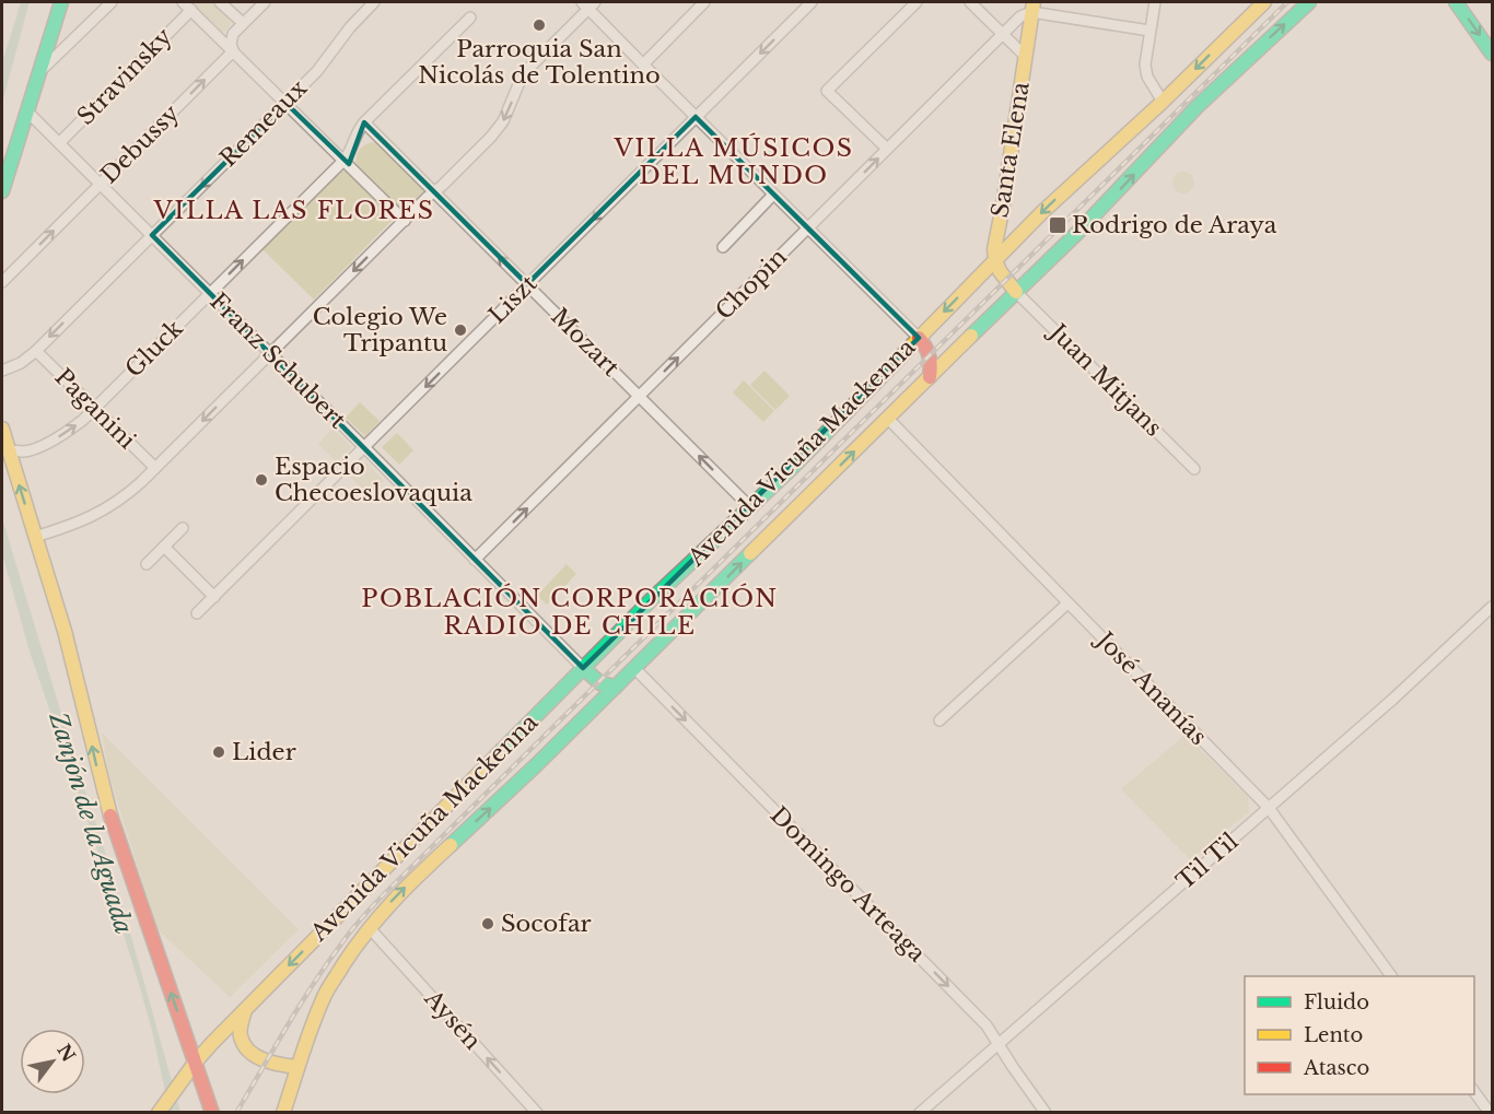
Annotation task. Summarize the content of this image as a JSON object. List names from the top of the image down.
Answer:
{
  "streets": {
    "main road": ["Santa Elena", "Avenida Vicuña Mackenna"],
    "street": [
      "Stravinsky",
      "Remeaux",
      "Debussy",
      "Chopin",
      "Liszt",
      "Mozart",
      "Gluck",
      "Franz Schubert",
      "Juan Mitjans",
      "Paganini",
      "José Ananías",
      "Til Til",
      "Domingo Arteaga",
      "Aysén"
    ]
  },
  "crossings": [
    ["Stravinsky", "Franz Schubert"],
    ["Remeaux", "Franz Schubert"],
    ["Remeaux", "Paganini"],
    ["Debussy", "Franz Schubert"],
    ["Santa Elena", "Chopin"],
    ["Santa Elena", "Avenida Vicuña Mackenna"],
    ["Chopin", "Mozart"],
    ["Chopin", "Franz Schubert"],
    ["Liszt", "Mozart"],
    ["Liszt", "Franz Schubert"],
    ["Mozart", "Gluck"],
    ["Mozart", "Avenida Vicuña Mackenna"],
    ["Gluck", "Franz Schubert"],
    ["Gluck", "Paganini"],
    ["Franz Schubert", "Avenida Vicuña Mackenna"],
    ["Juan Mitjans", "Avenida Vicuña Mackenna"],
    ["Avenida Vicuña Mackenna", "José Ananías"],
    ["Avenida Vicuña Mackenna", "Domingo Arteaga"],
    ["Avenida Vicuña Mackenna", "Aysén"],
    ["José Ananías", "Til Til"],
    ["Til Til", "Domingo Arteaga"]
  ],
  "one_way": [
    "Remeaux",
    "Debussy",
    "Chopin",
    "Liszt",
    "Mozart",
    "Domingo Arteaga",
    "Aysén"
  ],
  "districts": ["VILLA MÚSICOS DEL MUNDO", "VILLA LAS FLORES", "POBLACIÓN CORPORACIÓN RADIO DE CHILE"],
  "water": ["Zanjón de la Aguada"],
  "places": {
    "other": [
      "Parroquia San Nicolás de Tolentino",
      "Colegio We Tripantu",
      "Espacio Checoeslovaquia",
      "Lider",
      "Socofar"
    ],
    "transit": ["Rodrigo de Araya"]
  },
  "legend": ["Fluido", "Lento", "Atasco"],
  "north": "top right"
}
